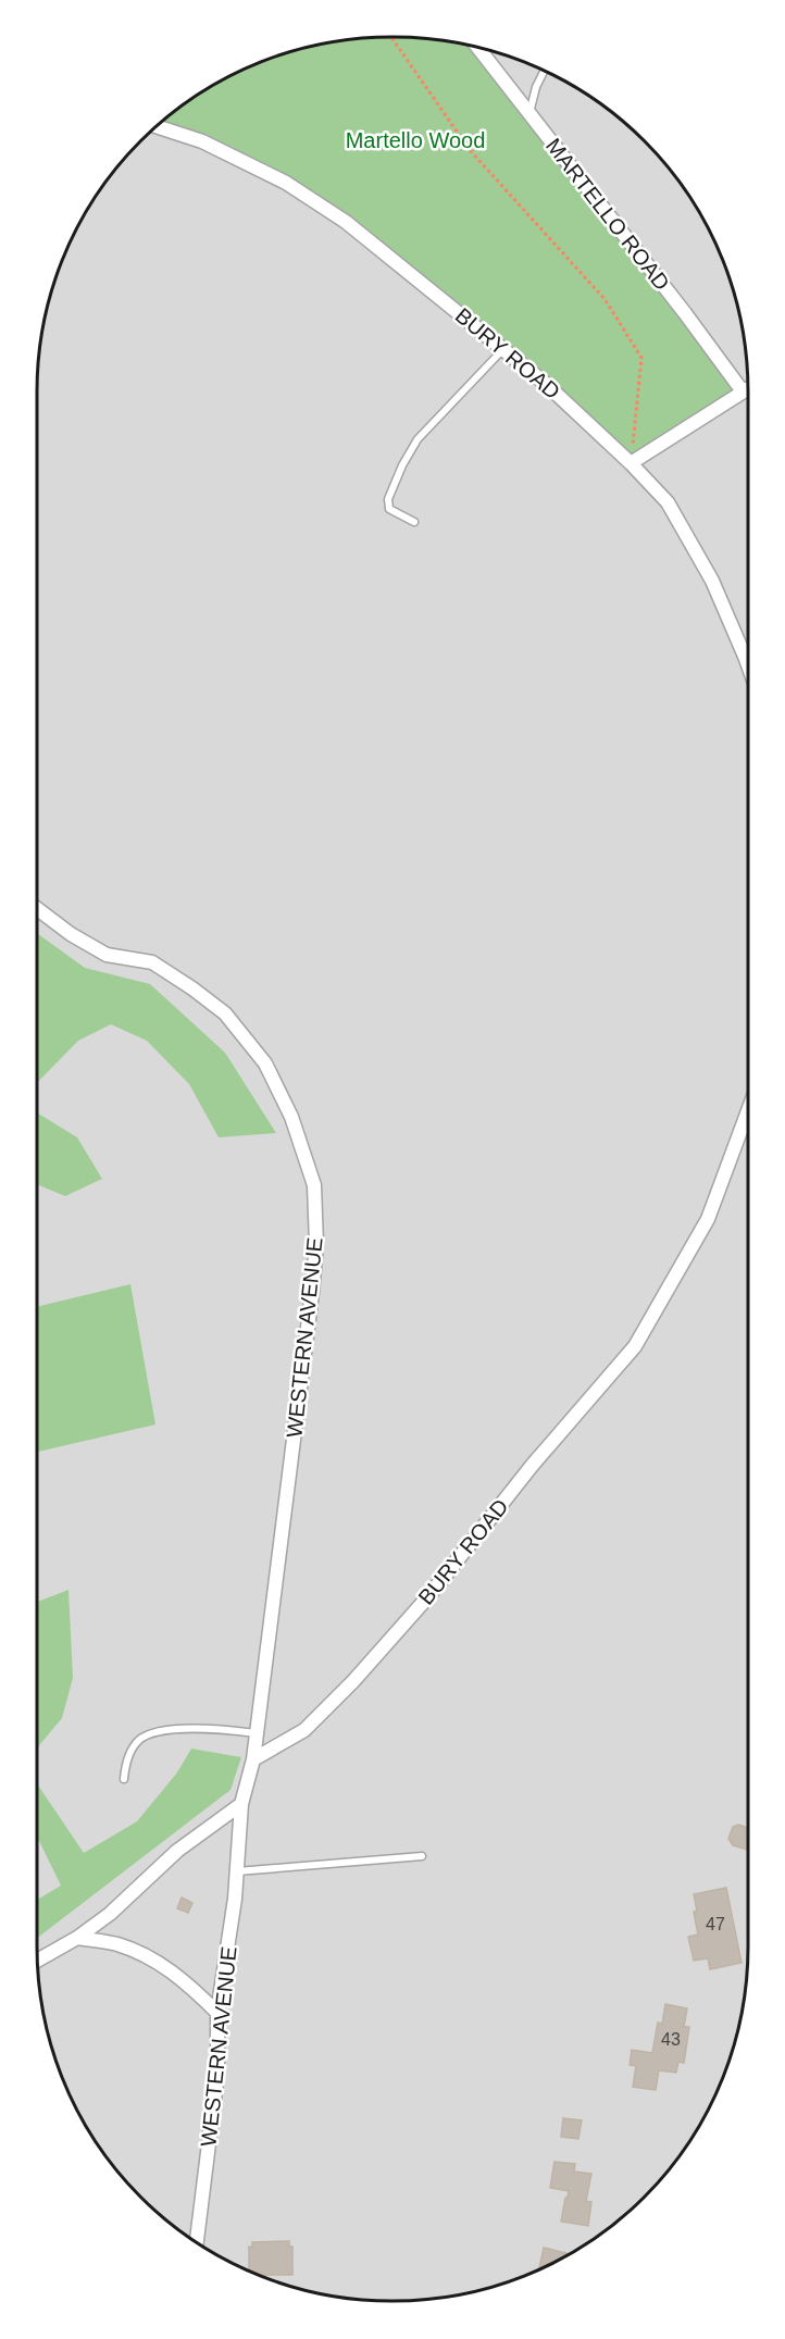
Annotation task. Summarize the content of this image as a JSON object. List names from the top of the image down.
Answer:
{
  "streets": {
    "street": ["MARTELLO ROAD", "BURY ROAD", "WESTERN AVENUE"]
  },
  "crossings": [
    ["BURY ROAD", "WESTERN AVENUE"]
  ],
  "parks": ["Martello Wood"],
  "house_numbers": ["47", "43"]
}
